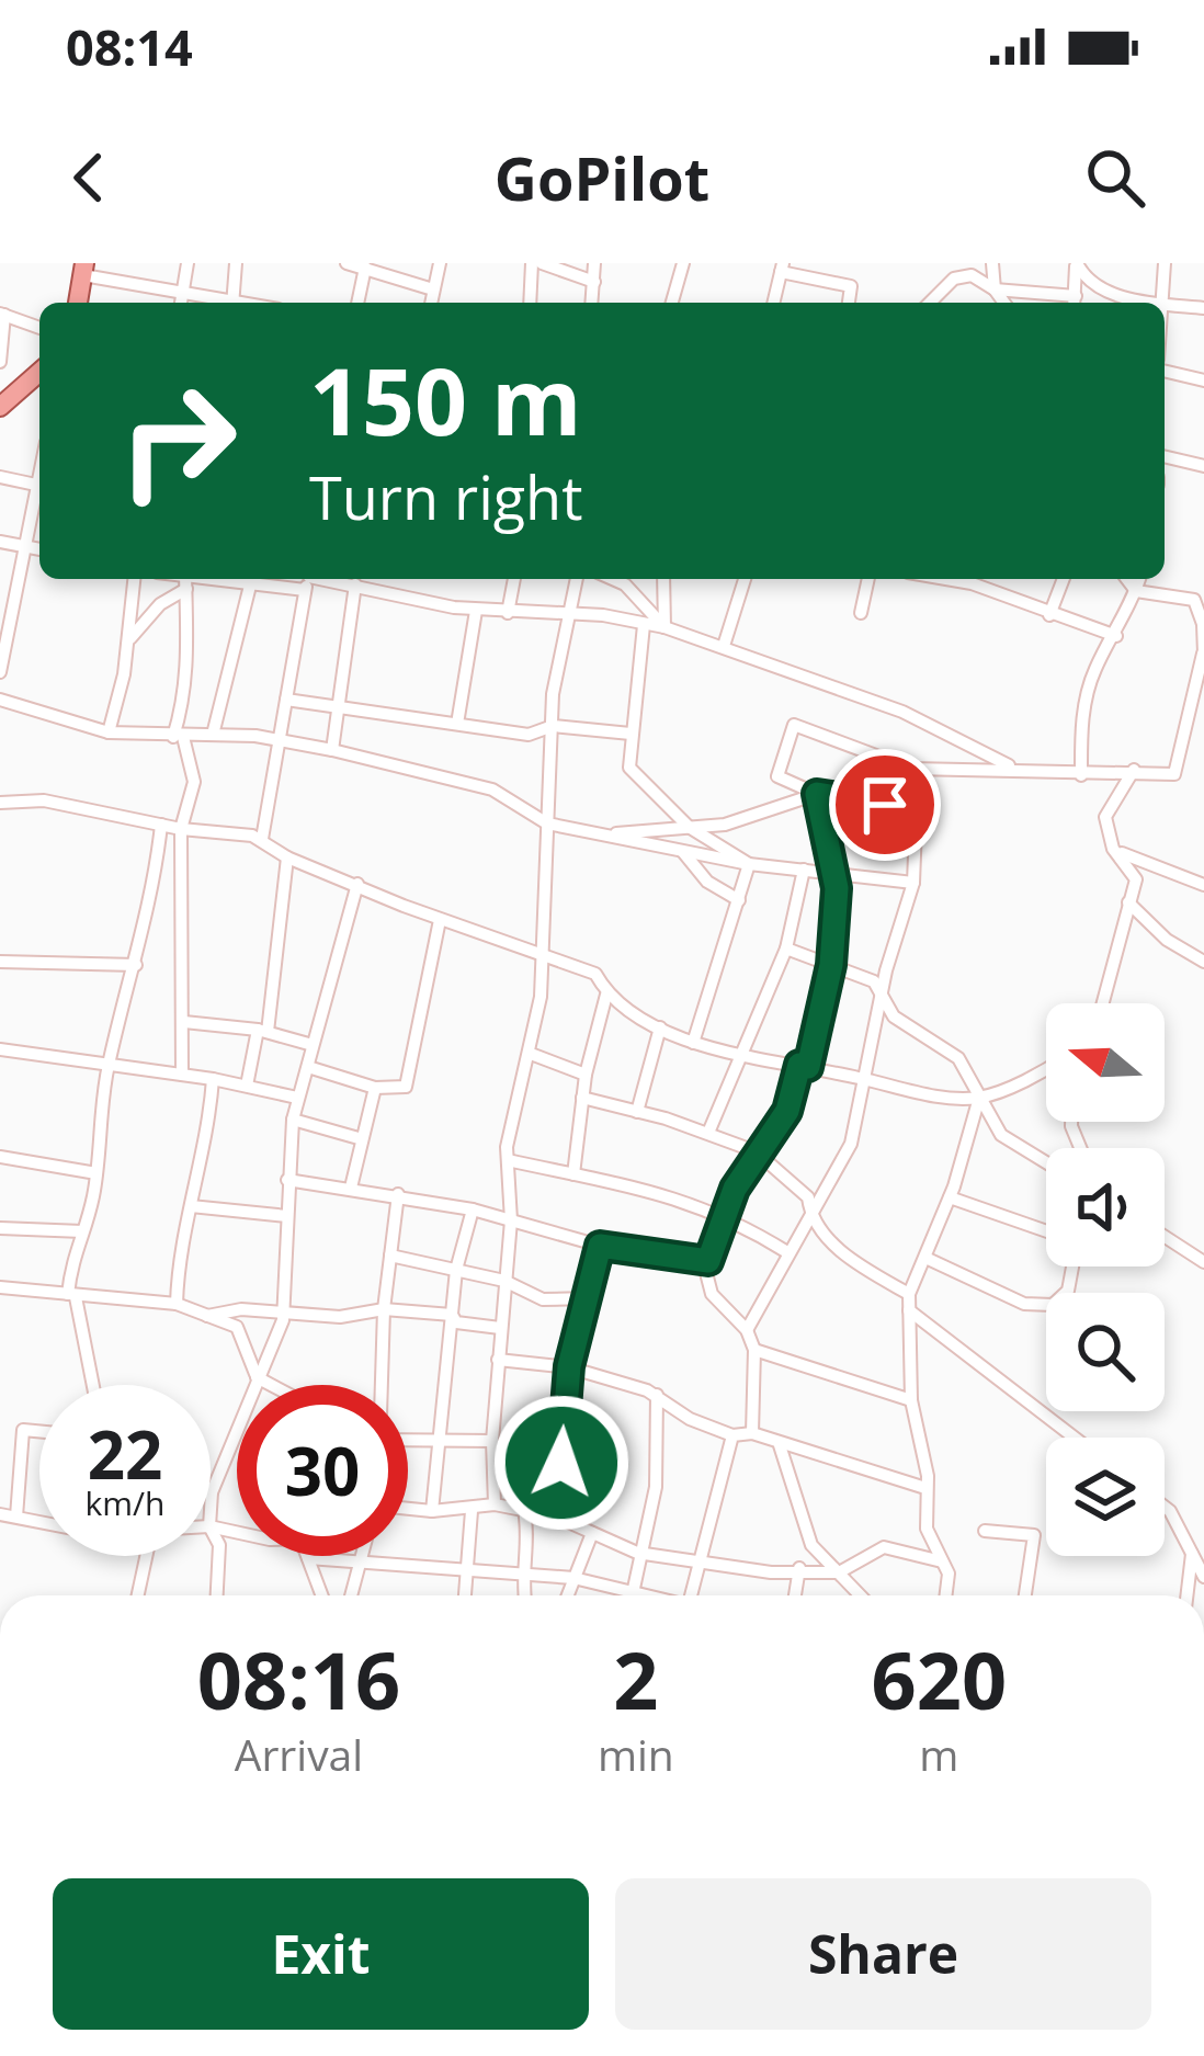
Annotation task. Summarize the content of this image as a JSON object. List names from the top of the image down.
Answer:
{
  "north": "left",
  "page": {
    "status": "08:14",
    "header": "GoPilot",
    "turn": ["150 m", "Turn right"],
    "speed": "22 km/h",
    "limit": "30",
    "eta": [
      "08:16",
      "Arrival",
      "2",
      "min",
      "620",
      "m"
    ],
    "buttons": ["Exit", "Share"]
  }
}
